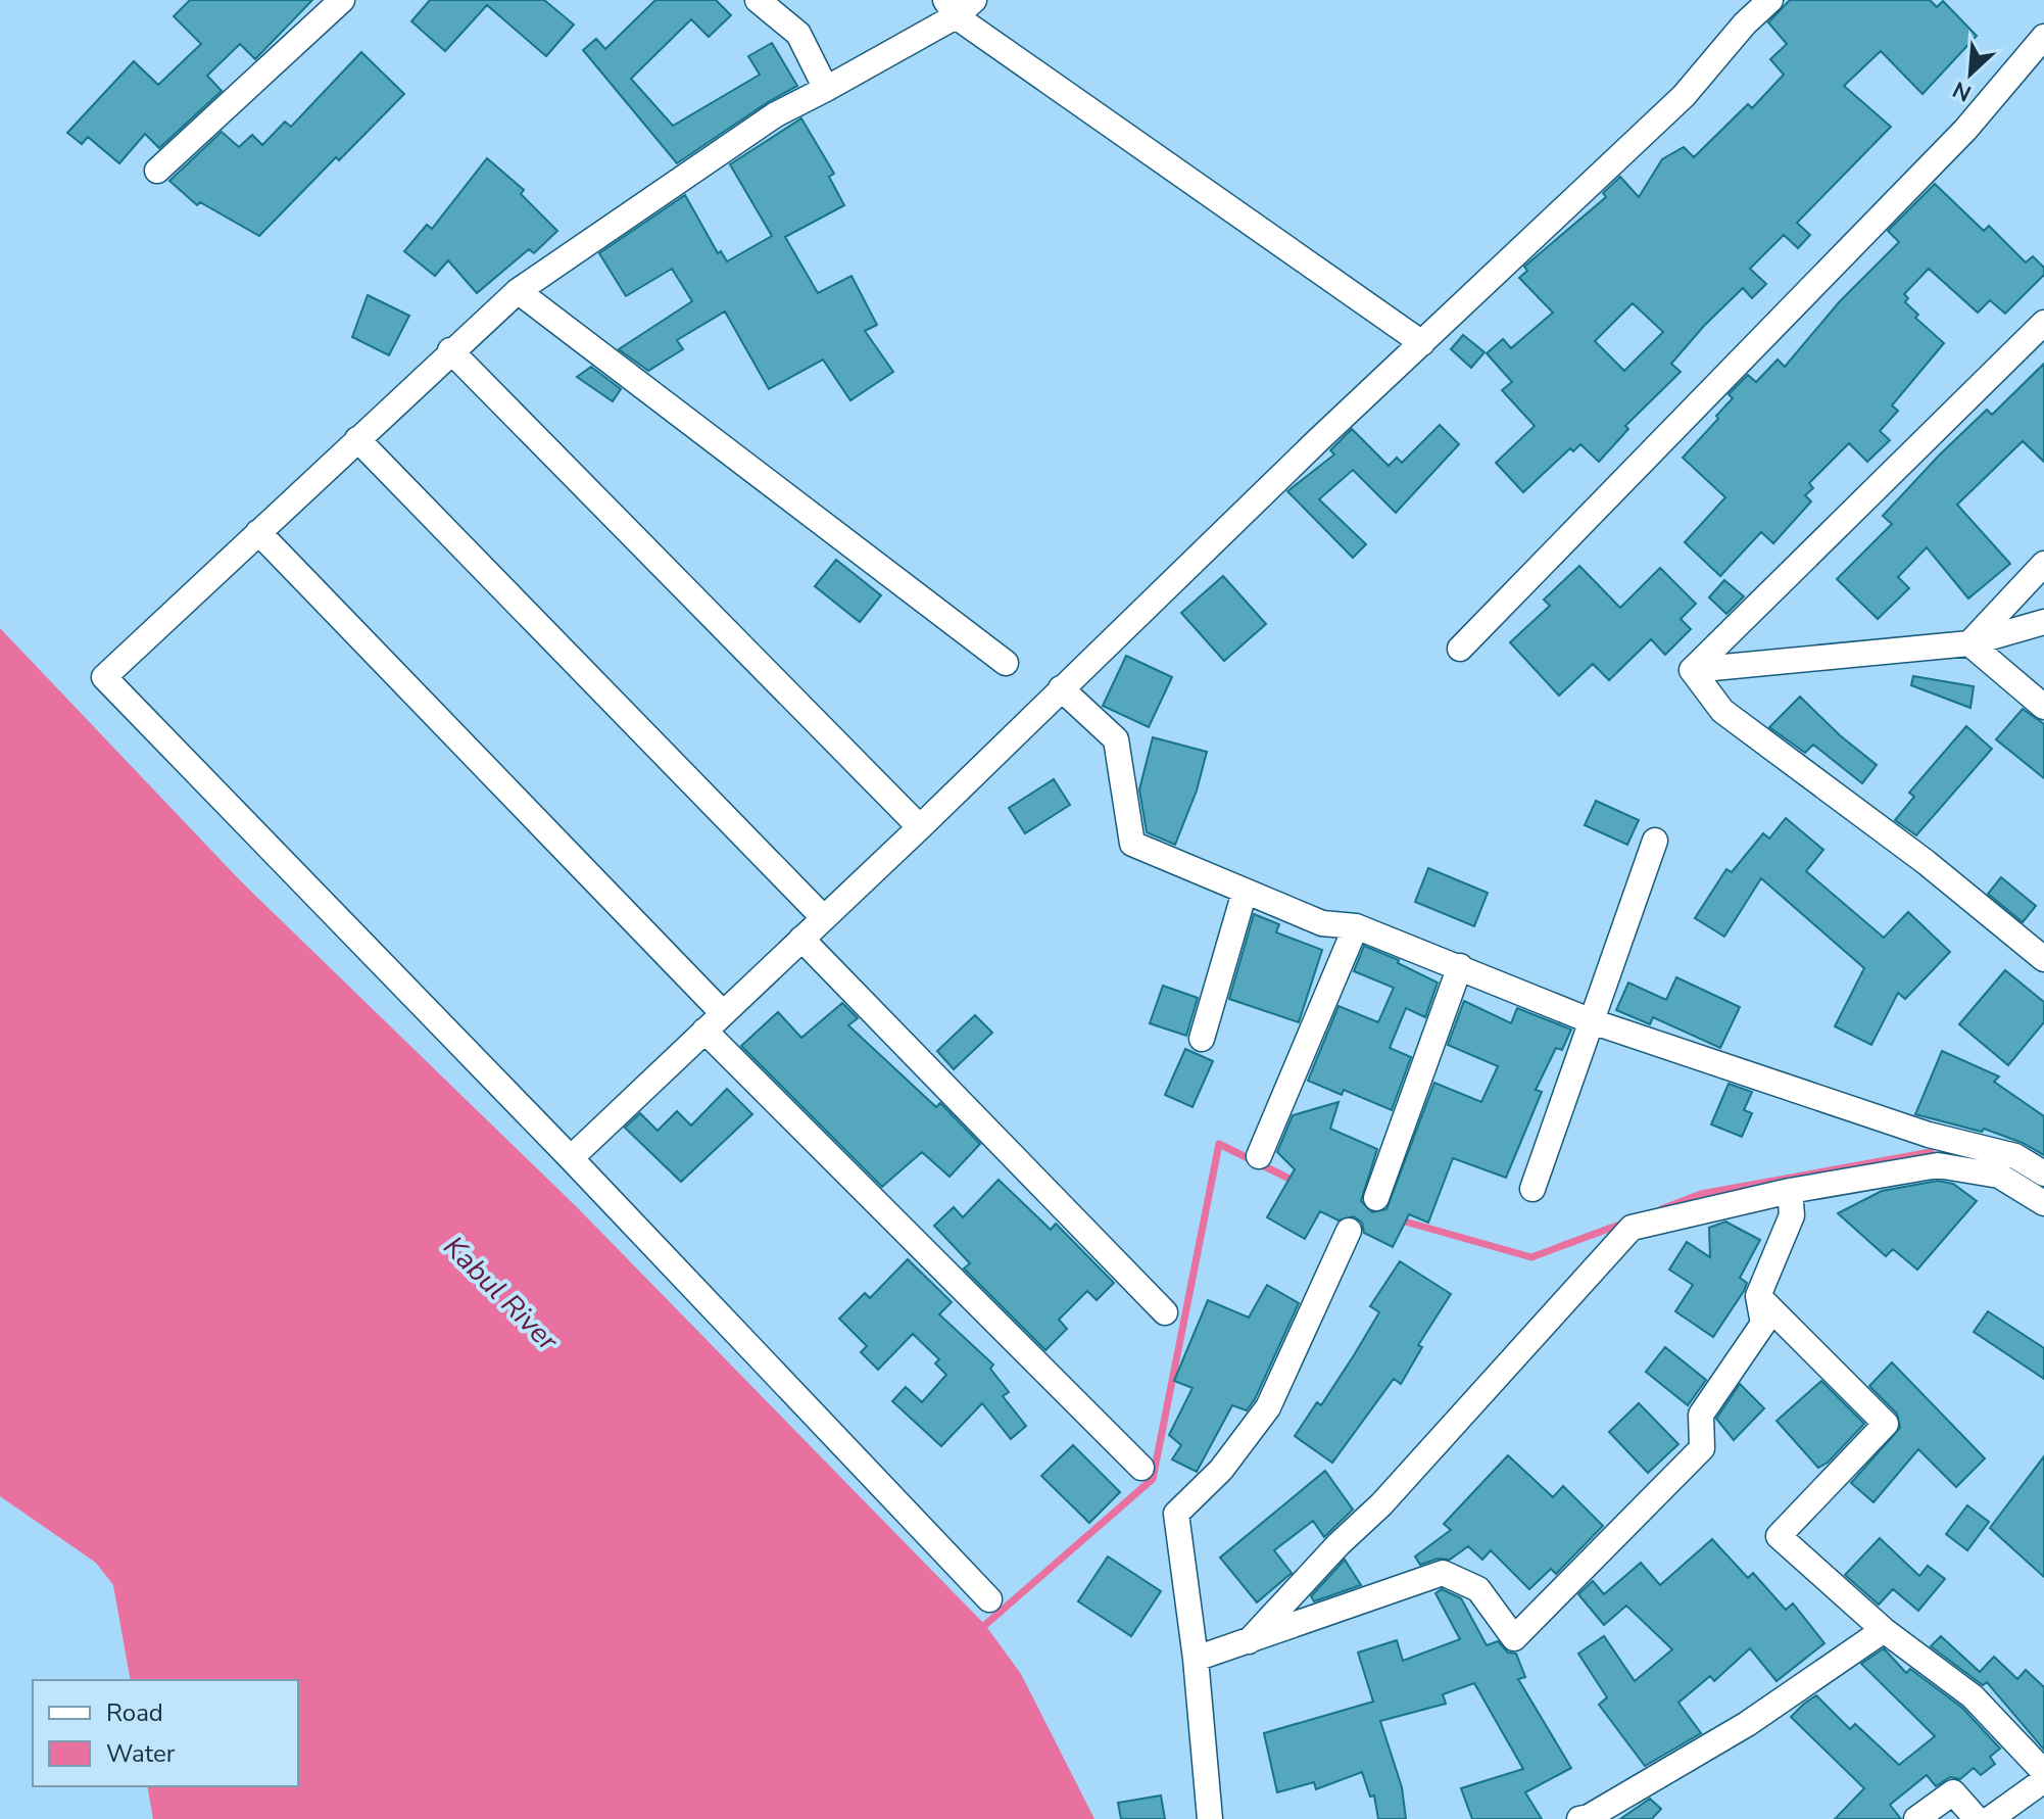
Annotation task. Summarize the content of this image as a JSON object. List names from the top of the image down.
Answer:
{
  "water": ["Kabul River"],
  "legend": ["Road", "Water"],
  "north": "bottom left"
}
